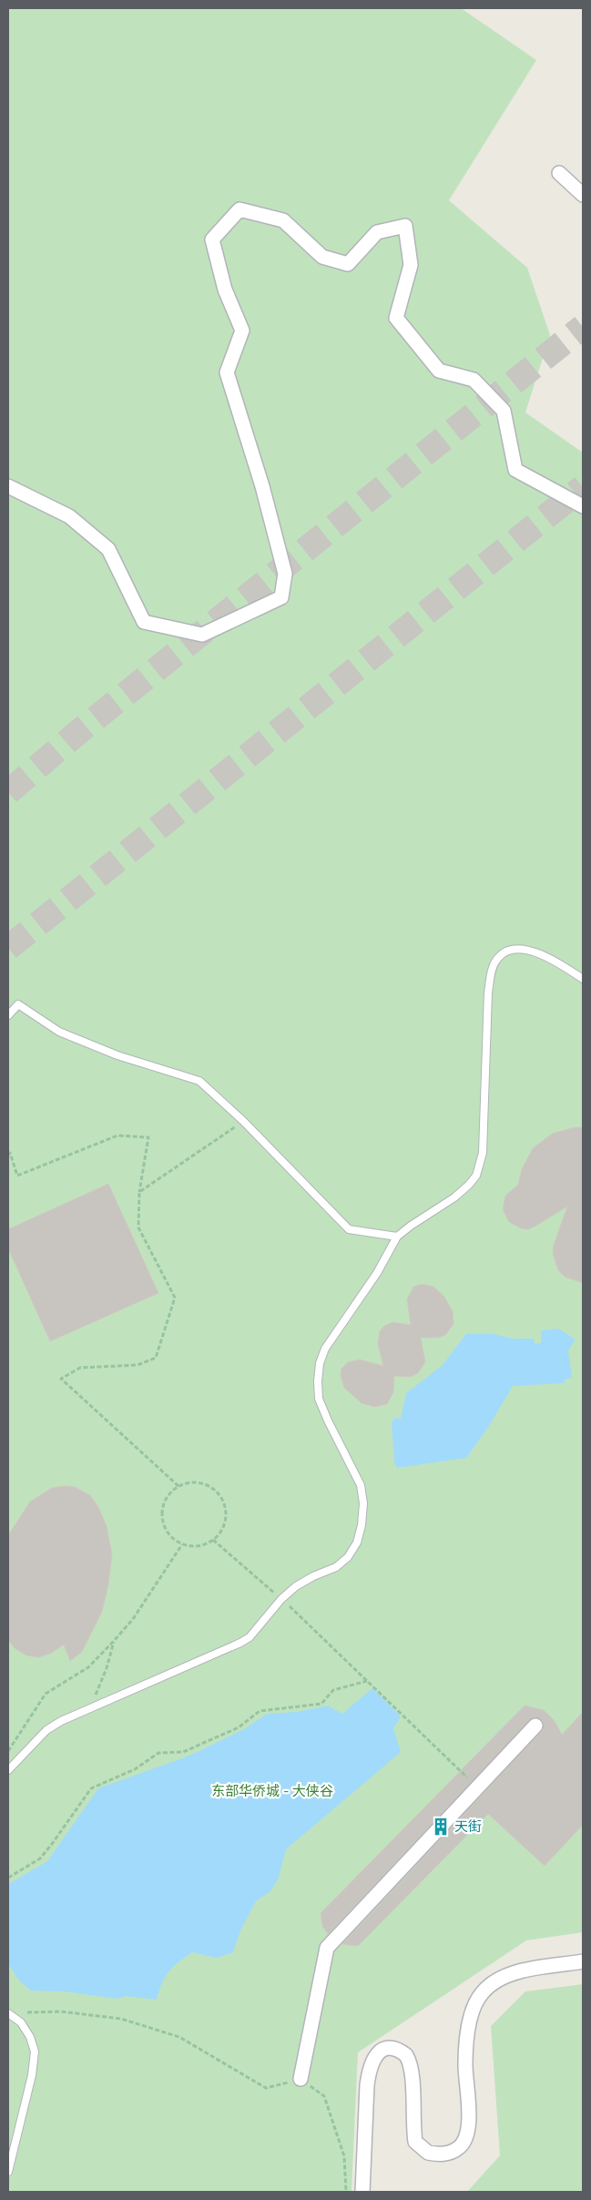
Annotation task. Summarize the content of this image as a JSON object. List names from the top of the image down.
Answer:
{
  "parks": ["东部华侨城 - 大侠谷"],
  "places": {
    "building": ["天街"]
  }
}
